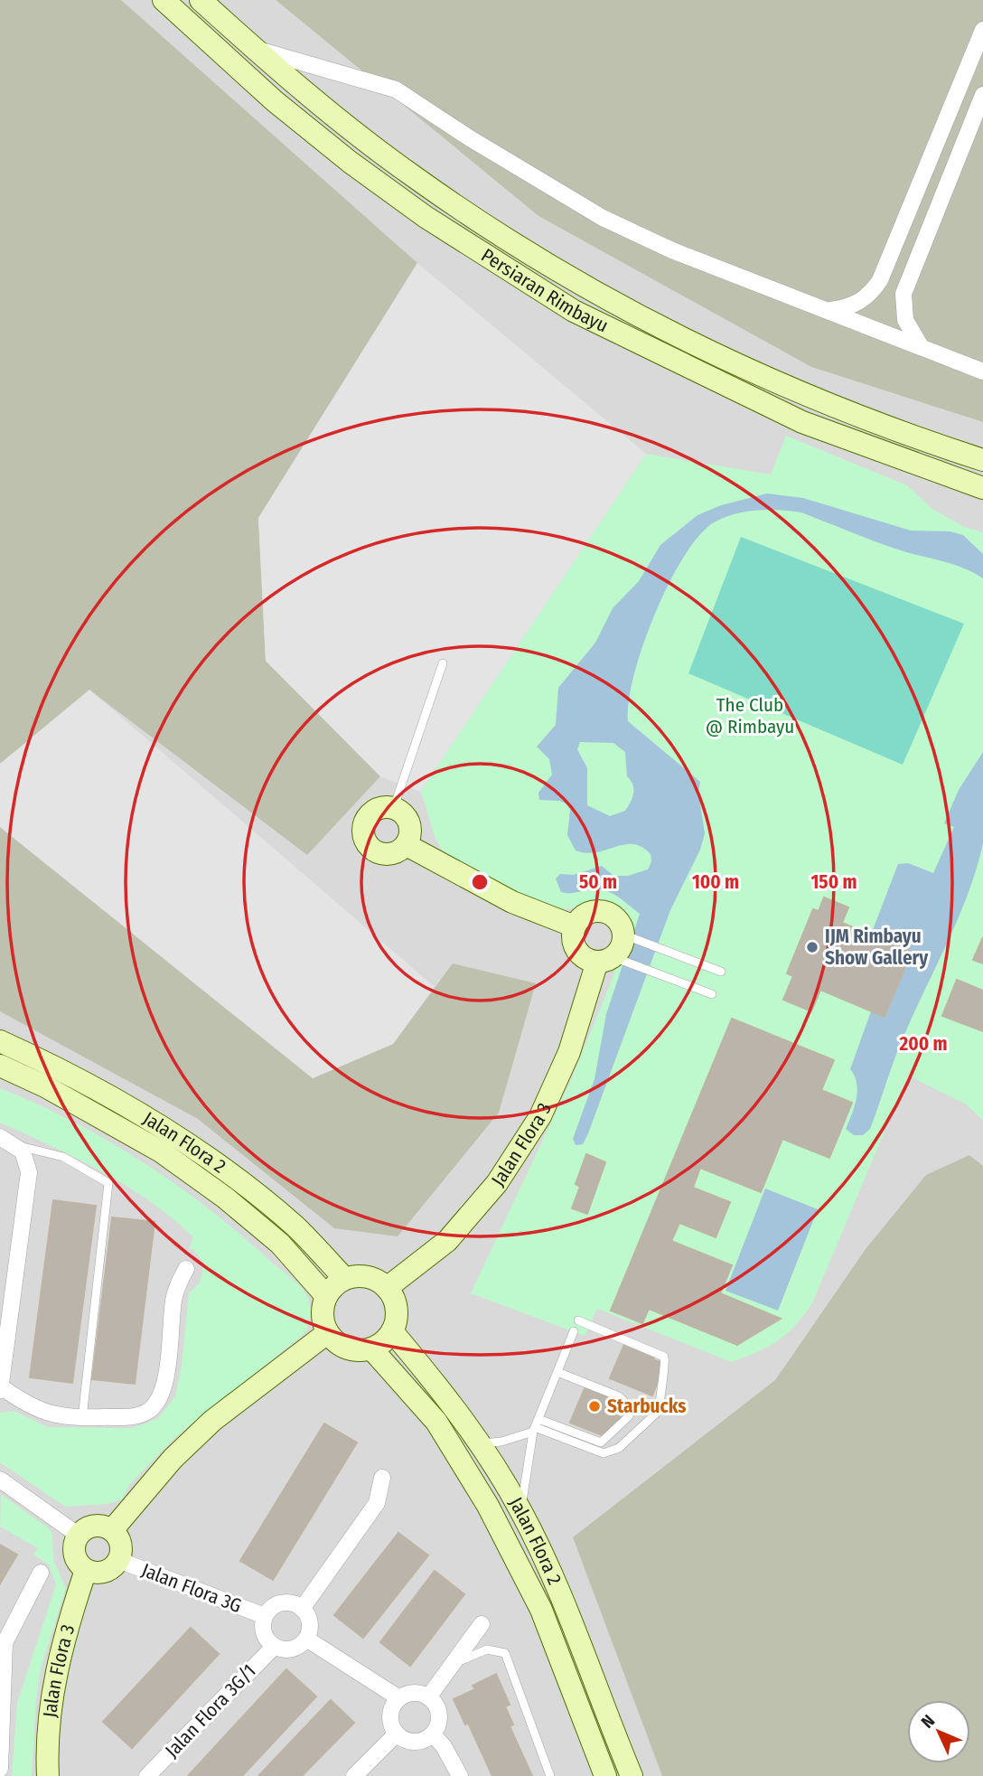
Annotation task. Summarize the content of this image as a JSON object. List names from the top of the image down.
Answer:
{
  "streets": {
    "street": [
      "Persiaran Rimbayu",
      "Jalan Flora 2",
      "Jalan Flora 3",
      "Jalan Flora 3G",
      "Jalan Flora 3G/1"
    ]
  },
  "crossings": [
    ["Jalan Flora 2", "Jalan Flora 3"],
    ["Jalan Flora 3", "Jalan Flora 3G"],
    ["Jalan Flora 3G", "Jalan Flora 3G/1"]
  ],
  "parks": ["The Club @ Rimbayu"],
  "places": ["IJM Rimbayu Show Gallery", "Starbucks"],
  "north": "top left",
  "rings": [
    "50 m",
    "100 m",
    "150 m",
    "200 m"
  ]
}
